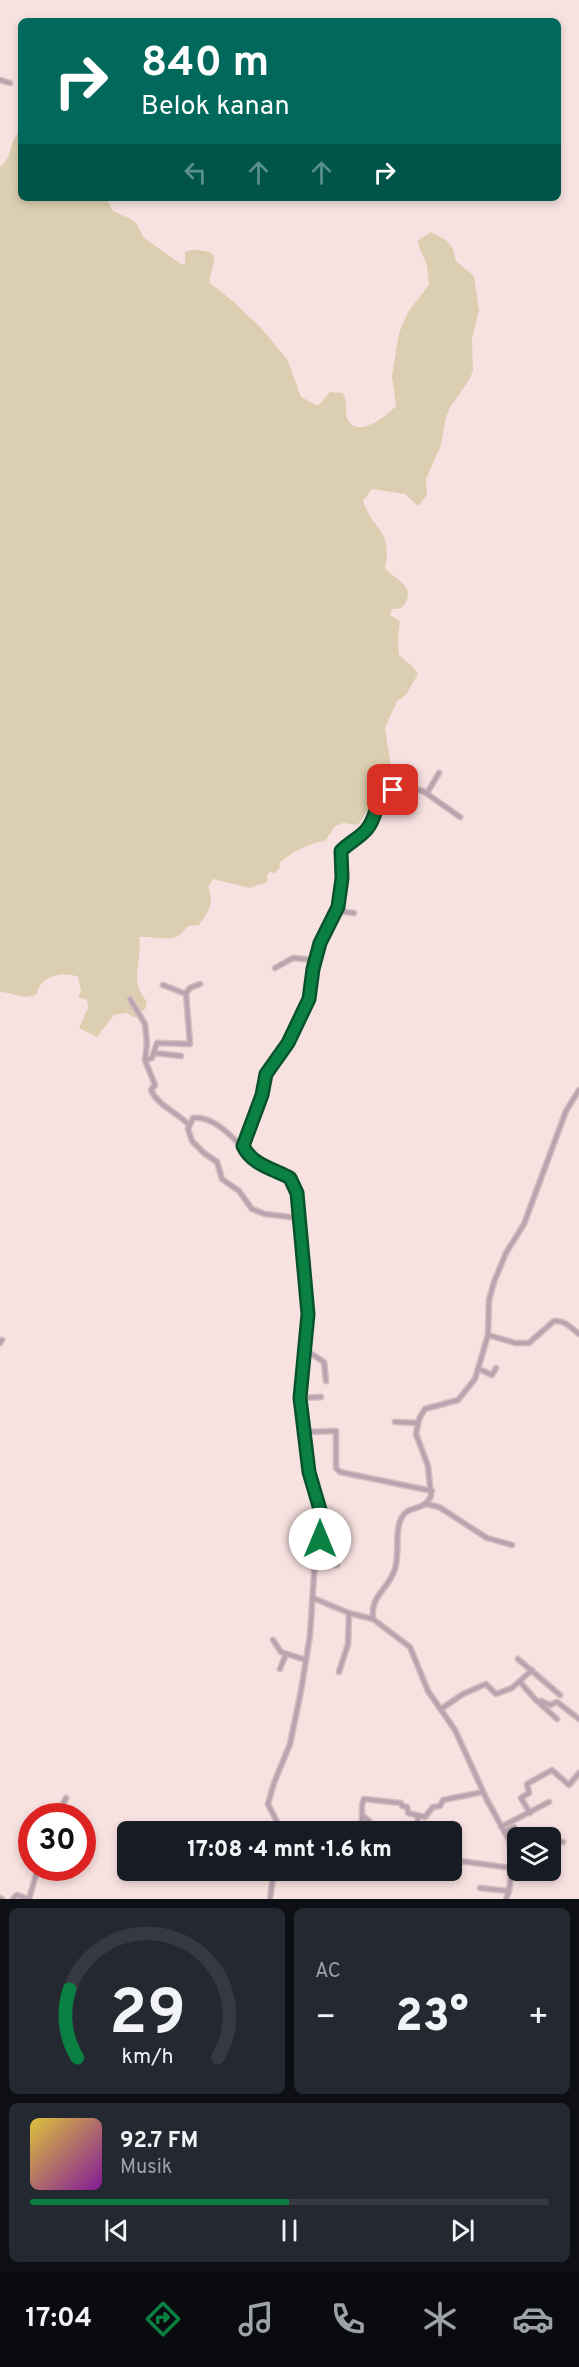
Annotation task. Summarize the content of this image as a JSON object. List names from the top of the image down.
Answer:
{
  "page": {
    "turn": ["840 m", "Belok kanan"],
    "limit": "30",
    "trip": "17:08 · 4 mnt · 1.6 km",
    "tile": "AC",
    "heat": ["−", "23°", "+"],
    "song": ["92.7 FM", "Musik"],
    "tabs": "17:04",
    "gauge": ["29", "km/h"]
  }
}
